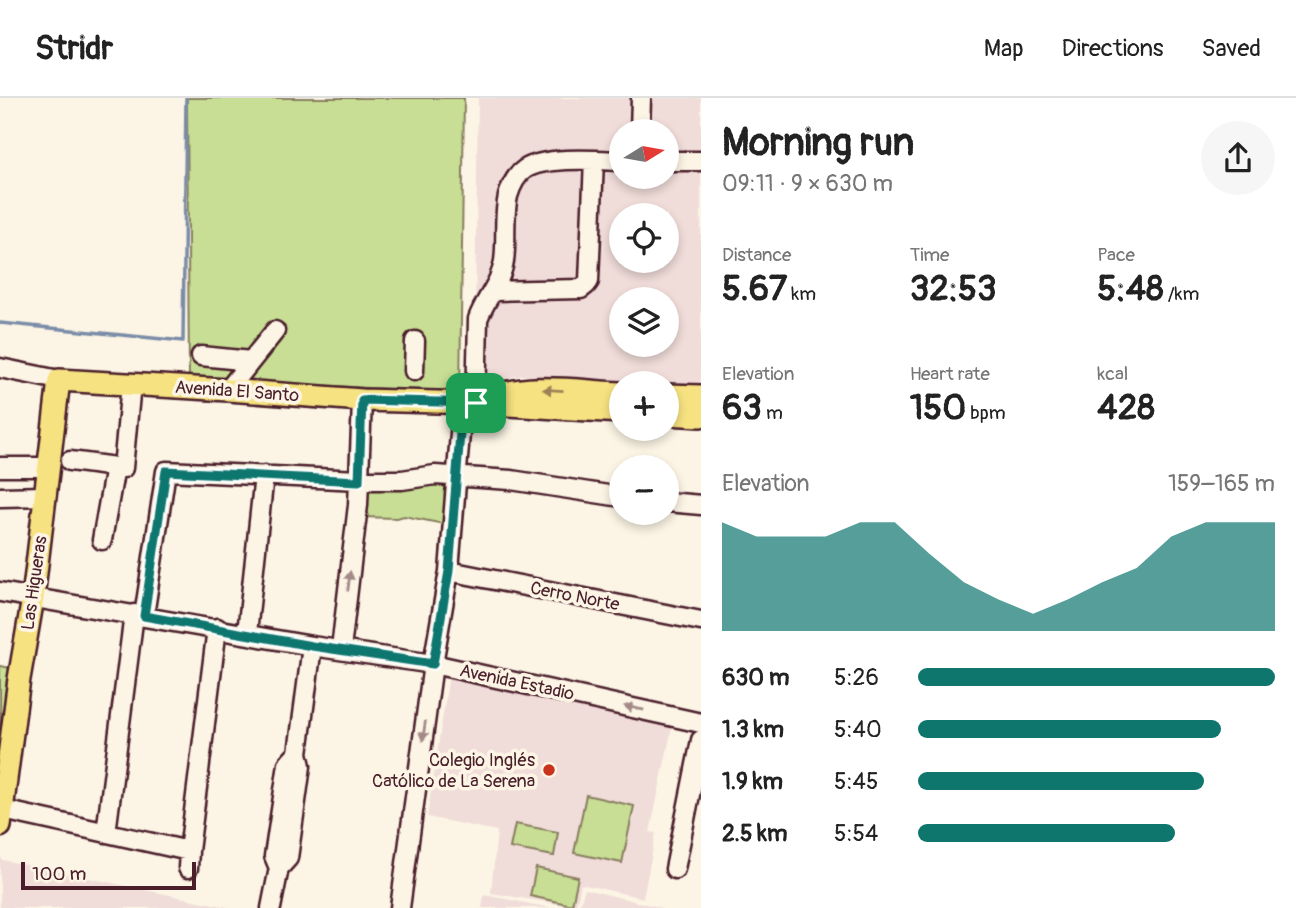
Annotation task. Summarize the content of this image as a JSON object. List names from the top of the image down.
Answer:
{
  "streets": {
    "main road": ["Avenida El Santo", "Las Higueras"],
    "street": ["Cerro Norte", "Avenida Estadio"]
  },
  "crossings": [
    ["Avenida El Santo", "Las Higueras"],
    ["Las Higueras", "Avenida Estadio"]
  ],
  "one_way": ["Avenida Estadio"],
  "places": ["Colegio Inglés Católico de La Serena"],
  "scale_bar": "100 m",
  "north": "right",
  "page": {
    "header": "Stridr",
    "nav": ["Map", "Directions", "Saved"],
    "heading": ["Morning run", "09:11 · 9 × 630 m"],
    "map_buttons": ["+", "−"],
    "stats": [
      ["Distance", "5.67 km"],
      ["Time", "32:53"],
      ["Pace", "5:48 /km"],
      ["Elevation", "63 m"],
      ["Heart rate", "150 bpm"],
      ["kcal", "428"]
    ],
    "chart": ["Elevation", "159–165 m"],
    "list": [
      {
        "name": "630 m",
        "note": "5:26"
      },
      {
        "name": "1.3 km",
        "note": "5:40"
      },
      {
        "name": "1.9 km",
        "note": "5:45"
      },
      {
        "name": "2.5 km",
        "note": "5:54"
      }
    ],
    "scale": "100 m"
  }
}
